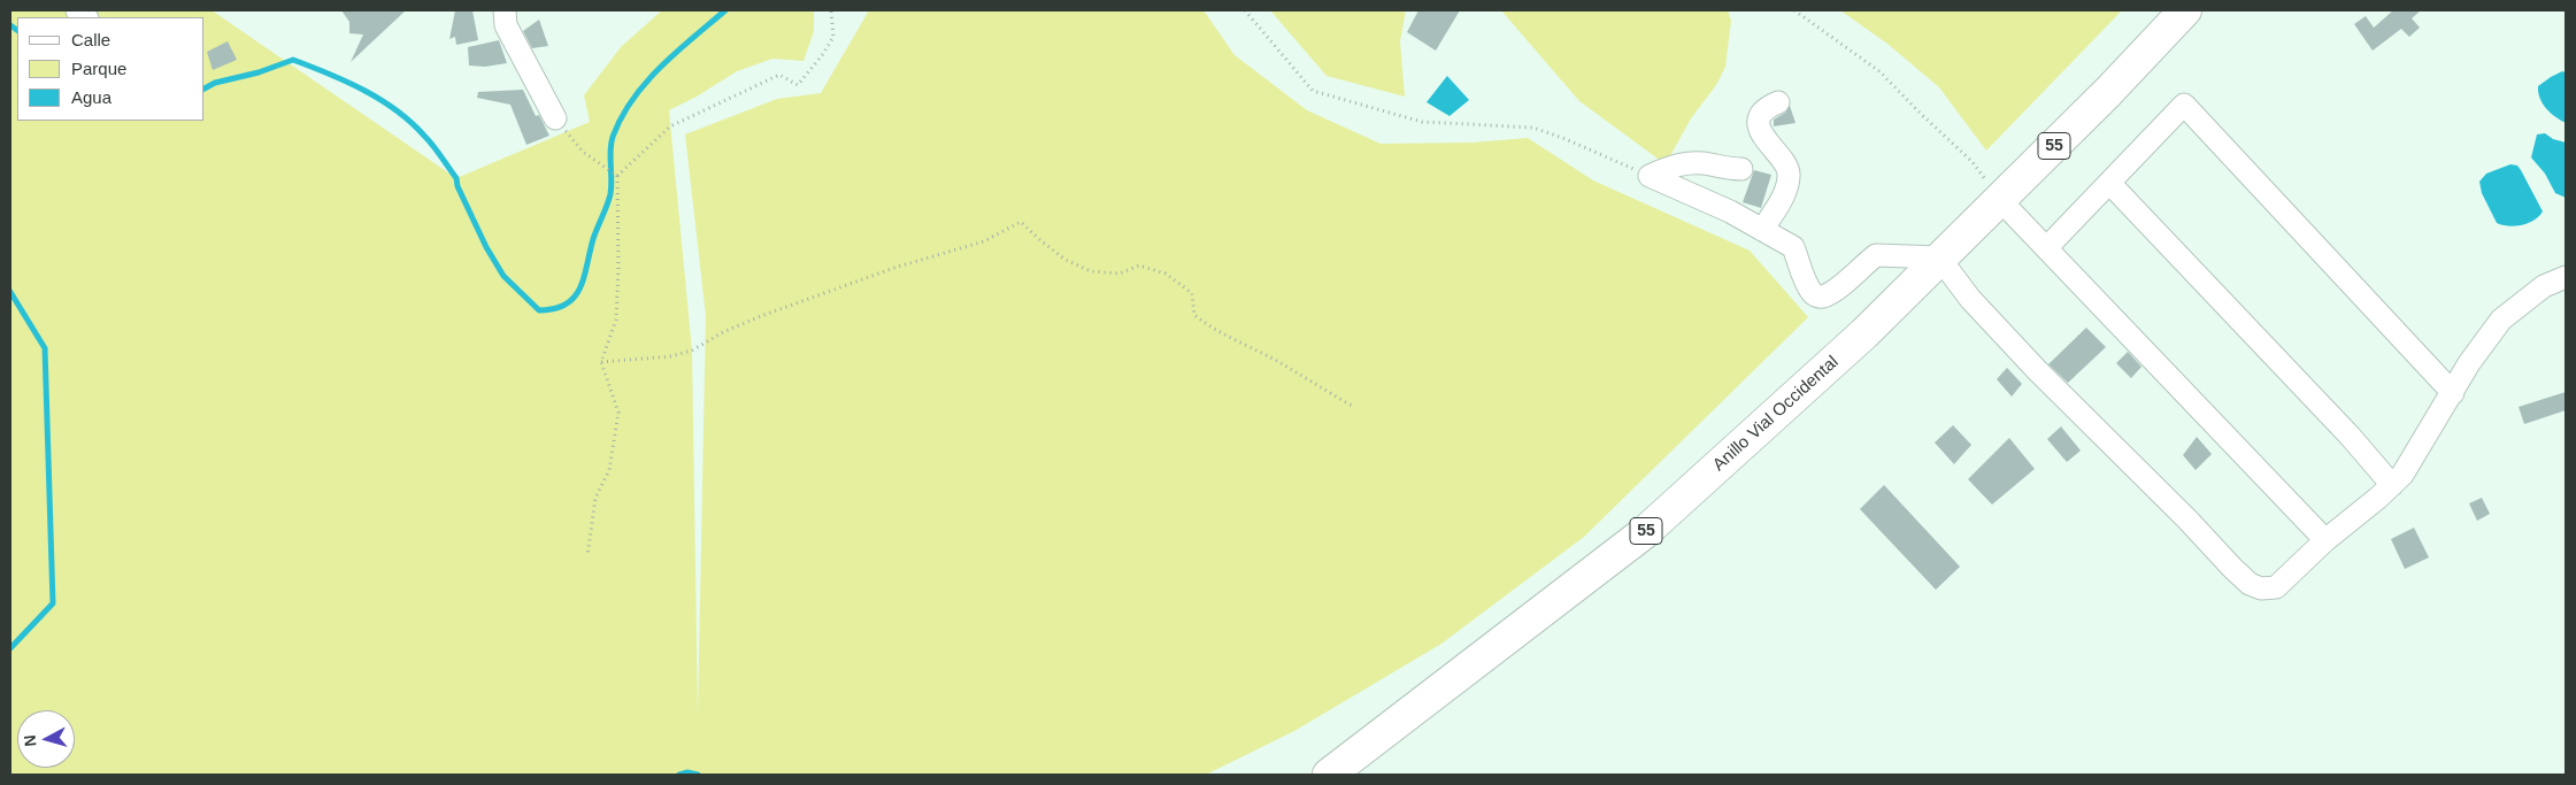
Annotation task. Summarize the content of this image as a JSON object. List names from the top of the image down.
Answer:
{
  "streets": {
    "highway": ["55", "Anillo Vial Occidental"]
  },
  "legend": ["Calle", "Parque", "Agua"],
  "north": "left"
}
